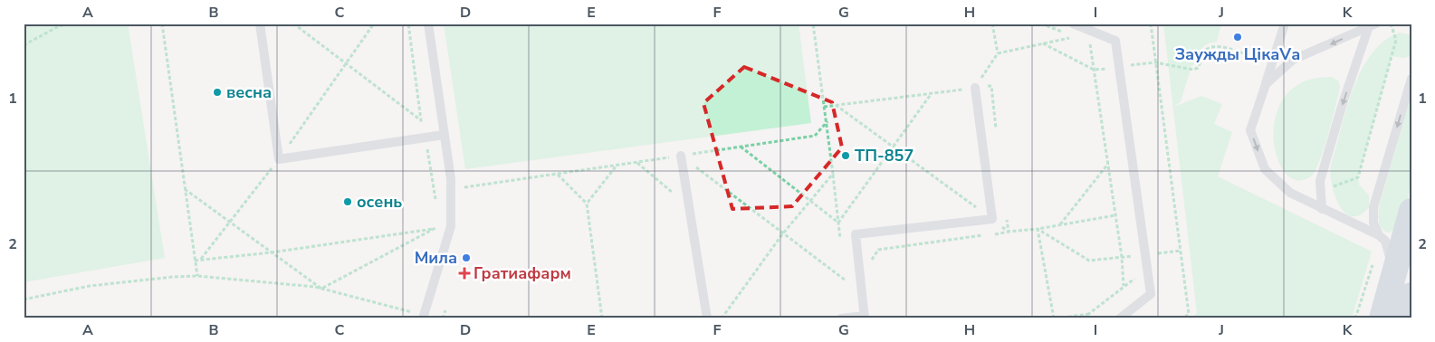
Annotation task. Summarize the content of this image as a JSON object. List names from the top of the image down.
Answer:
{
  "places": {
    "other": [
      "Заужды ЦікаVа",
      "весна",
      "ТП-857",
      "осень",
      "Мила"
    ],
    "health": ["Гратиафарм"]
  },
  "grid": {
    "columns": [
      "A",
      "B",
      "C",
      "D",
      "E",
      "F",
      "G",
      "H",
      "I",
      "J",
      "K"
    ],
    "rows": ["1", "2"]
  }
}
